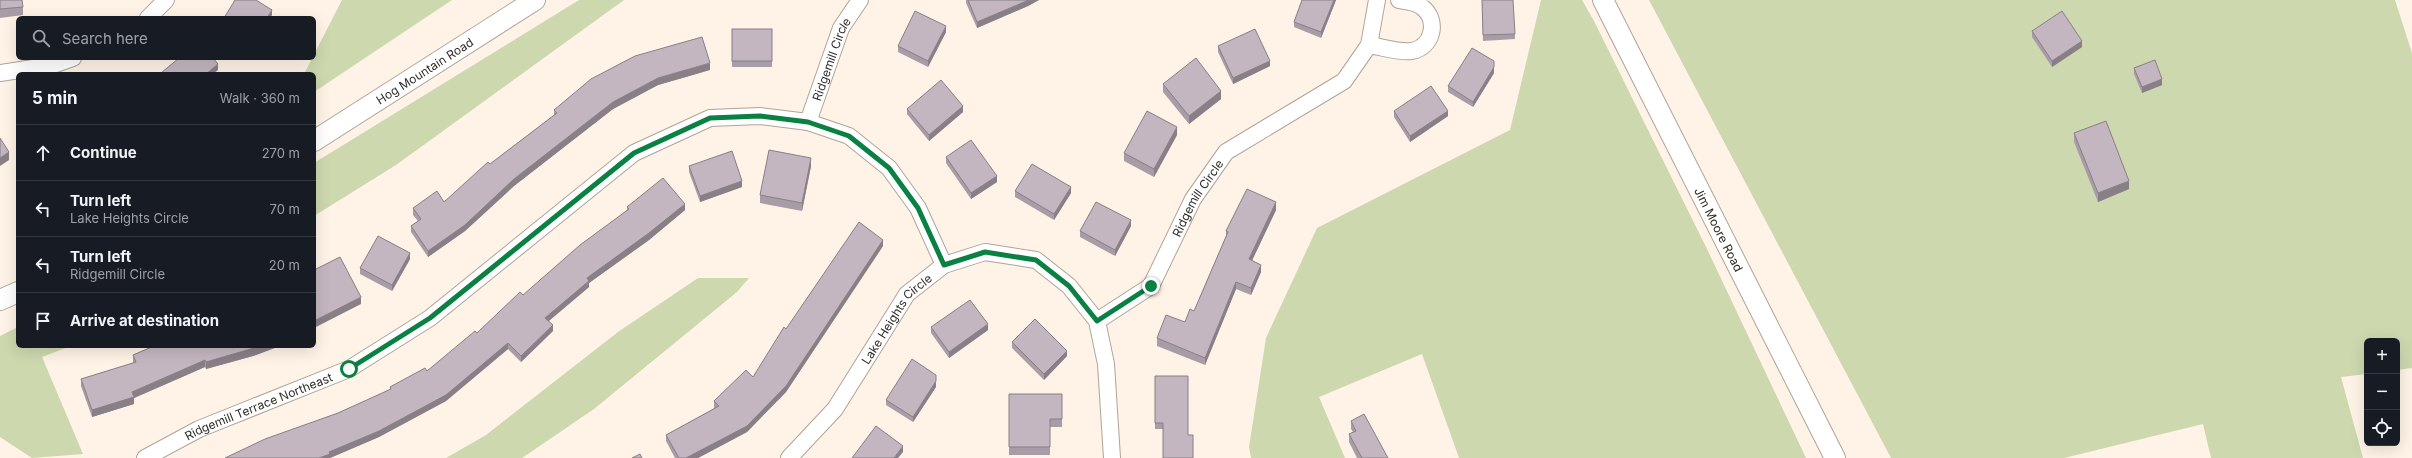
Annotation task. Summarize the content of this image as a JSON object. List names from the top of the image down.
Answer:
{
  "streets": {
    "street": [
      "Ridgemill Circle",
      "Hog Mountain Road",
      "Jim Moore Road",
      "Lake Heights Circle",
      "Ridgemill Terrace Northeast"
    ]
  },
  "crossings": [
    ["Ridgemill Circle", "Lake Heights Circle"],
    ["Ridgemill Circle", "Ridgemill Terrace Northeast"],
    ["Lake Heights Circle", "Ridgemill Terrace Northeast"]
  ],
  "page": {
    "search": "Search here",
    "heading": ["5 min", "Walk · 360 m"],
    "list": [
      ["Continue", "270 m"],
      ["Turn left", "Lake Heights Circle", "70 m"],
      ["Turn left", "Ridgemill Circle", "20 m"],
      "Arrive at destination"
    ],
    "map_buttons": ["+", "−"]
  }
}
